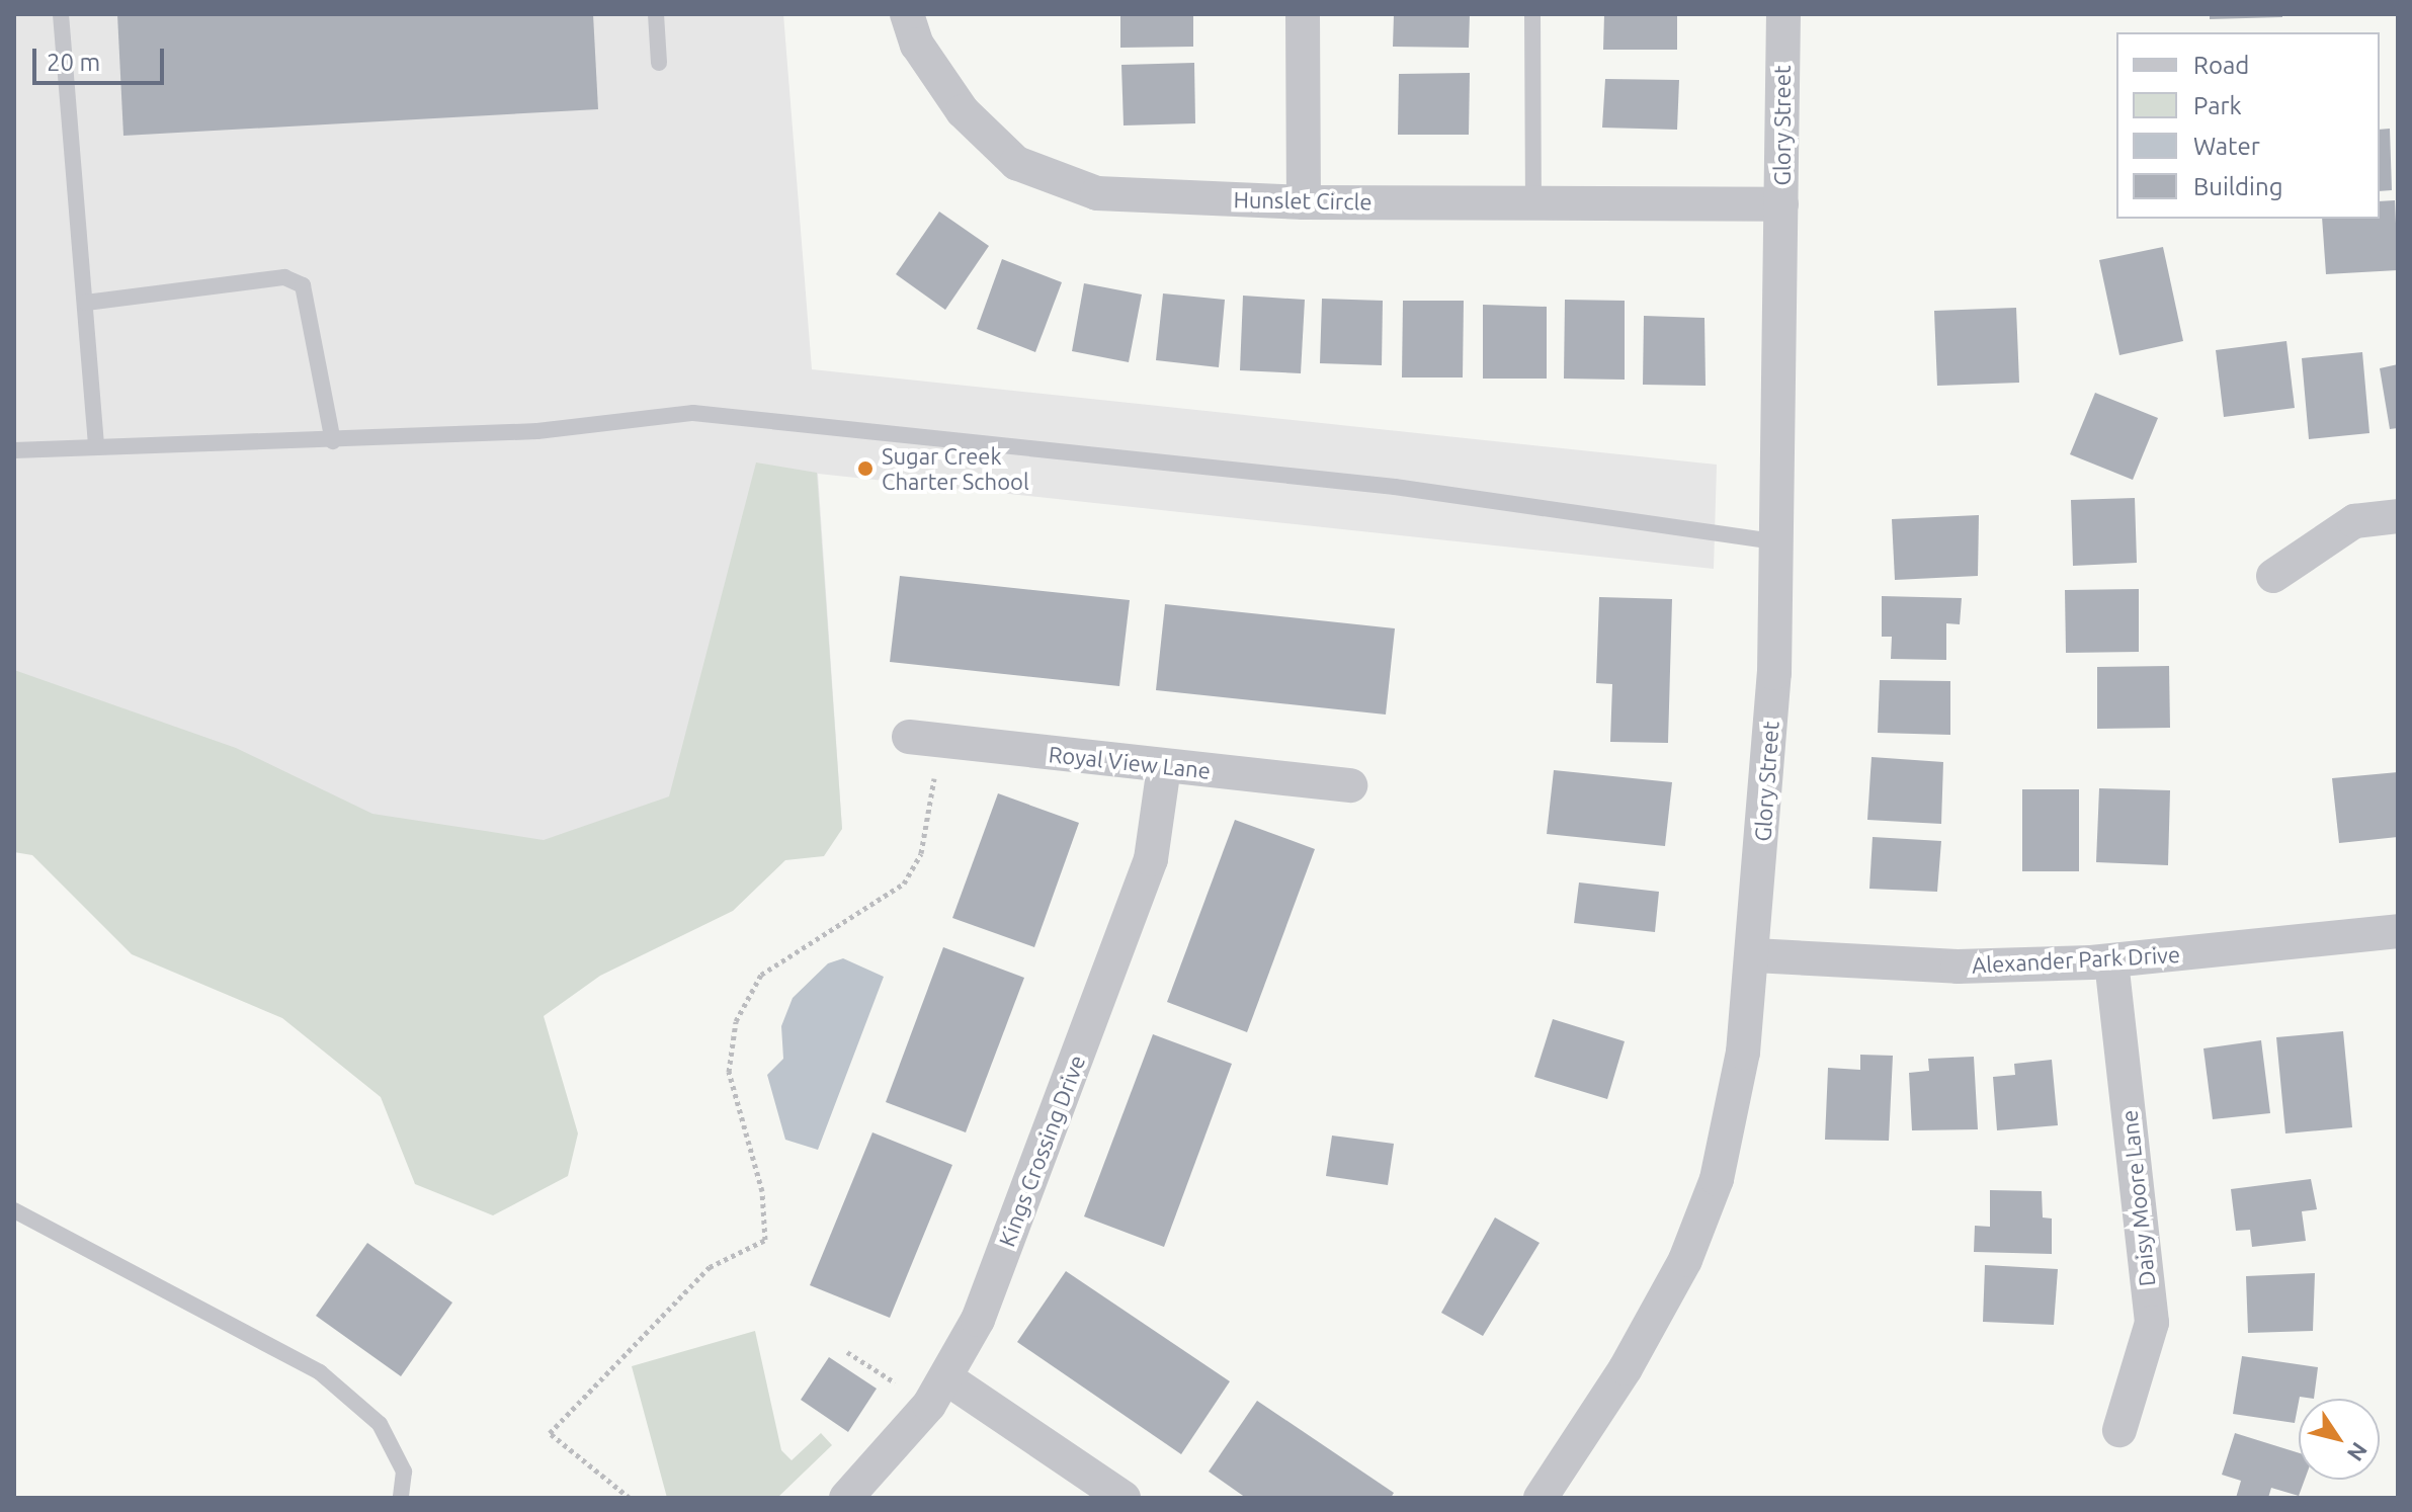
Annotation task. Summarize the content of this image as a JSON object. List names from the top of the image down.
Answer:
{
  "streets": {
    "street": [
      "Glory Street",
      "Hunslet Circle",
      "Royal View Lane",
      "Alexander Park Drive",
      "Kings Crossing Drive",
      "Daisy Moore Lane"
    ]
  },
  "crossings": [
    ["Glory Street", "Hunslet Circle"],
    ["Glory Street", "Alexander Park Drive"],
    ["Royal View Lane", "Kings Crossing Drive"],
    ["Alexander Park Drive", "Daisy Moore Lane"]
  ],
  "places": ["Sugar Creek Charter School"],
  "legend": [
    "Road",
    "Park",
    "Water",
    "Building"
  ],
  "scale_bar": "20 m",
  "north": "bottom right"
}
